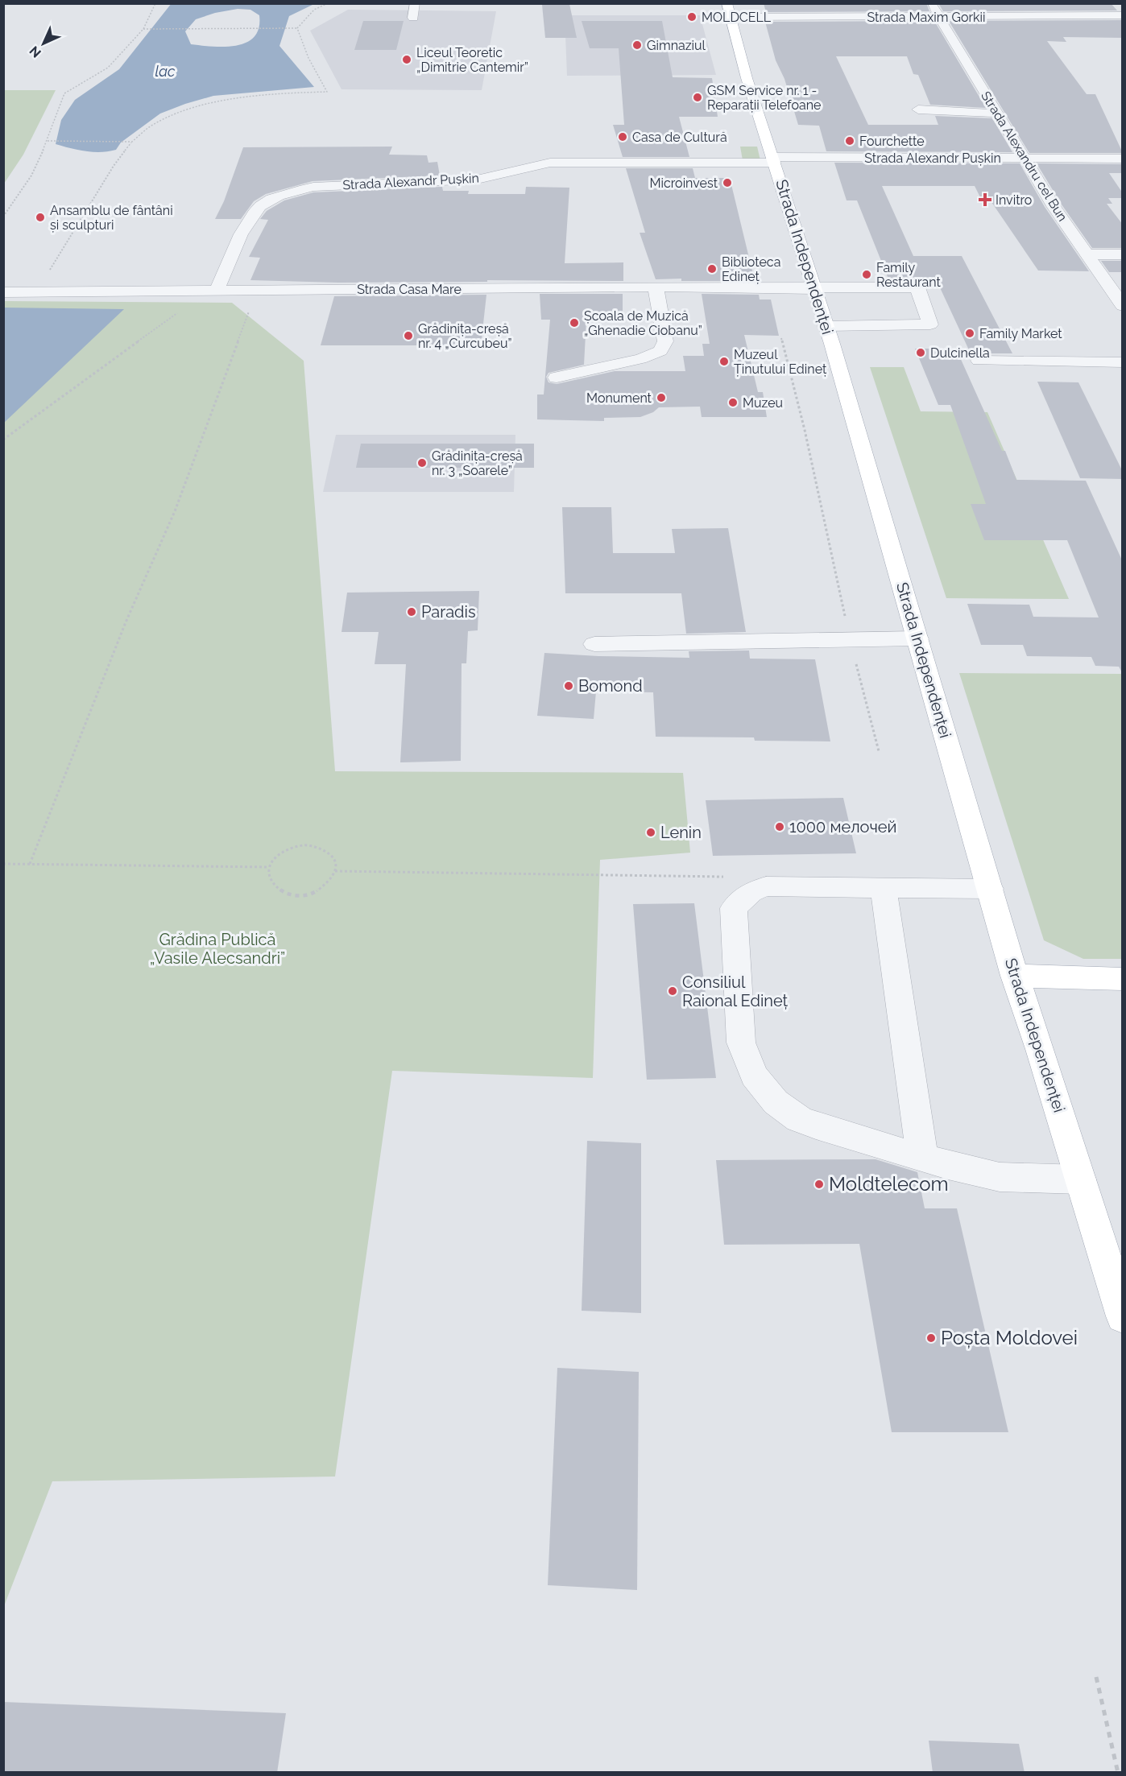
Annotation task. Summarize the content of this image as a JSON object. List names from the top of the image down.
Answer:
{
  "streets": {
    "main road": ["Strada Independenței"],
    "street": [
      "Strada Maxim Gorkii",
      "Strada Alexandru cel Bun",
      "Strada Alexandr Pușkin",
      "Strada Casa Mare"
    ]
  },
  "crossings": [
    ["Strada Maxim Gorkii", "Strada Alexandru cel Bun"],
    ["Strada Maxim Gorkii", "Strada Independenței"],
    ["Strada Alexandru cel Bun", "Strada Alexandr Pușkin"],
    ["Strada Alexandr Pușkin", "Strada Independenței"],
    ["Strada Alexandr Pușkin", "Strada Casa Mare"],
    ["Strada Independenței", "Strada Casa Mare"]
  ],
  "water": ["lac"],
  "parks": ["Grădina Publică „Vasile Alecsandri”"],
  "places": {
    "other": [
      "MOLDCELL",
      "Gimnaziul",
      "Liceul Teoretic „Dimitrie Cantemir”",
      "GSM Service nr. 1 - Reparații Telefoane",
      "Casa de Cultură",
      "Fourchette",
      "Microinvest",
      "Ansamblu de fântâni și sculpturi",
      "Biblioteca Edineț",
      "Family Restaurant",
      "Școala de Muzică „Ghenadie Ciobanu”",
      "Family Market",
      "Grădinița-creșă nr. 4 „Curcubeu”",
      "Dulcinella",
      "Muzeul Ținutului Edineț",
      "Monument",
      "Muzeu",
      "Grădinița-creșă nr. 3 „Soarele”",
      "Paradis",
      "Bomond",
      "1000 мелочей",
      "Lenin",
      "Consiliul Raional Edineț",
      "Moldtelecom",
      "Poșta Moldovei"
    ],
    "health": ["Invitro"]
  },
  "north": "bottom left"
}
